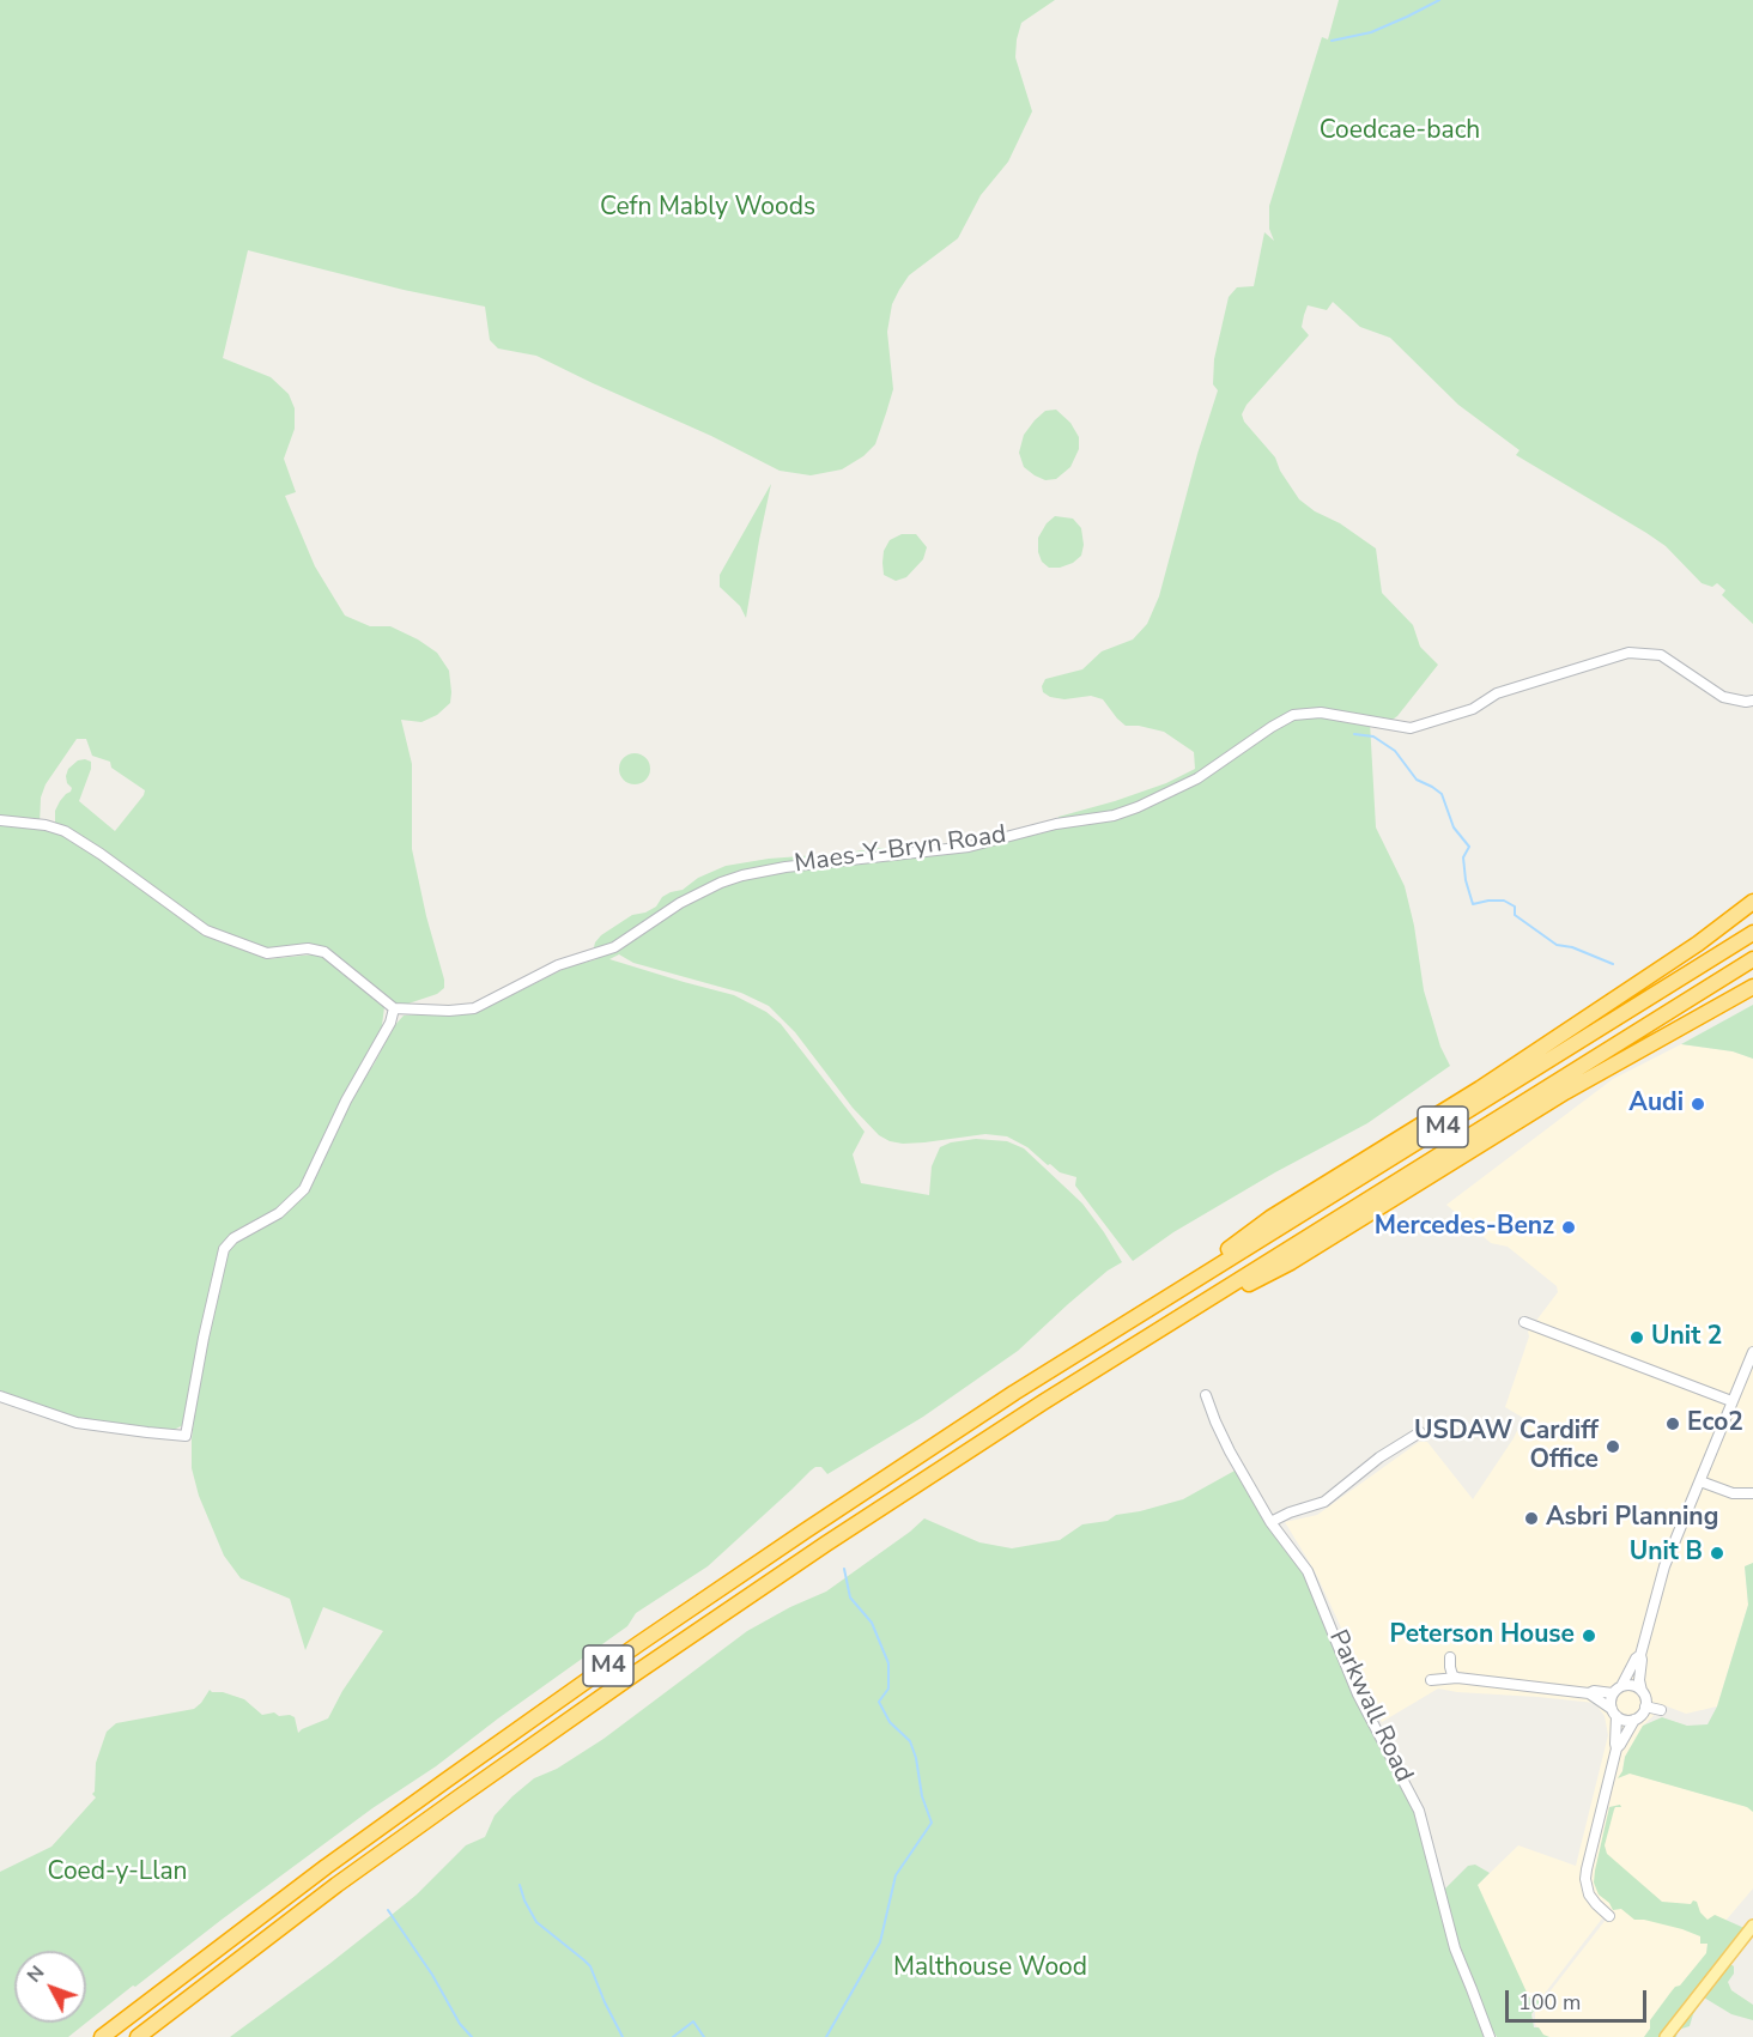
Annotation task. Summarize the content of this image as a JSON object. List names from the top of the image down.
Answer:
{
  "streets": {
    "highway": ["M4"],
    "street": ["Maes-Y-Bryn Road", "Parkwall Road"]
  },
  "parks": [
    "Coedcae-bach",
    "Cefn Mably Woods",
    "Coed-y-Llan",
    "Malthouse Wood"
  ],
  "places": [
    "Audi",
    "Mercedes-Benz",
    "Unit 2",
    "Eco2",
    "USDAW Cardiff Office",
    "Asbri Planning",
    "Unit B",
    "Peterson House"
  ],
  "scale_bar": "100 m",
  "north": "top left"
}
